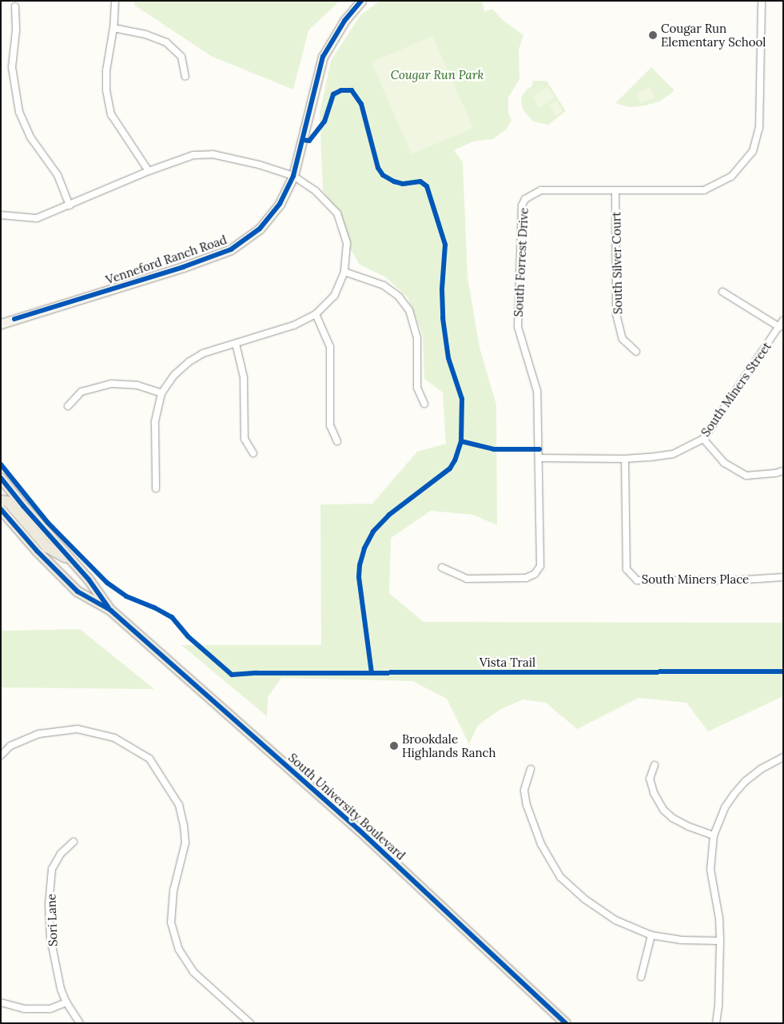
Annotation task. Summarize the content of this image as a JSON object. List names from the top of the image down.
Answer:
{
  "streets": {
    "main road": ["South University Boulevard"],
    "street": [
      "Venneford Ranch Road",
      "South Forrest Drive",
      "South Silver Court",
      "South Miners Street",
      "South Miners Place",
      "Sori Lane"
    ],
    "cycle path": ["Vista Trail"]
  },
  "crossings": [
    ["South Forrest Drive", "South Silver Court"],
    ["South Forrest Drive", "South Miners Street"],
    ["South Miners Street", "South Miners Place"]
  ],
  "parks": ["Cougar Run Park"],
  "places": ["Cougar Run Elementary School", "Brookdale Highlands Ranch"]
}
